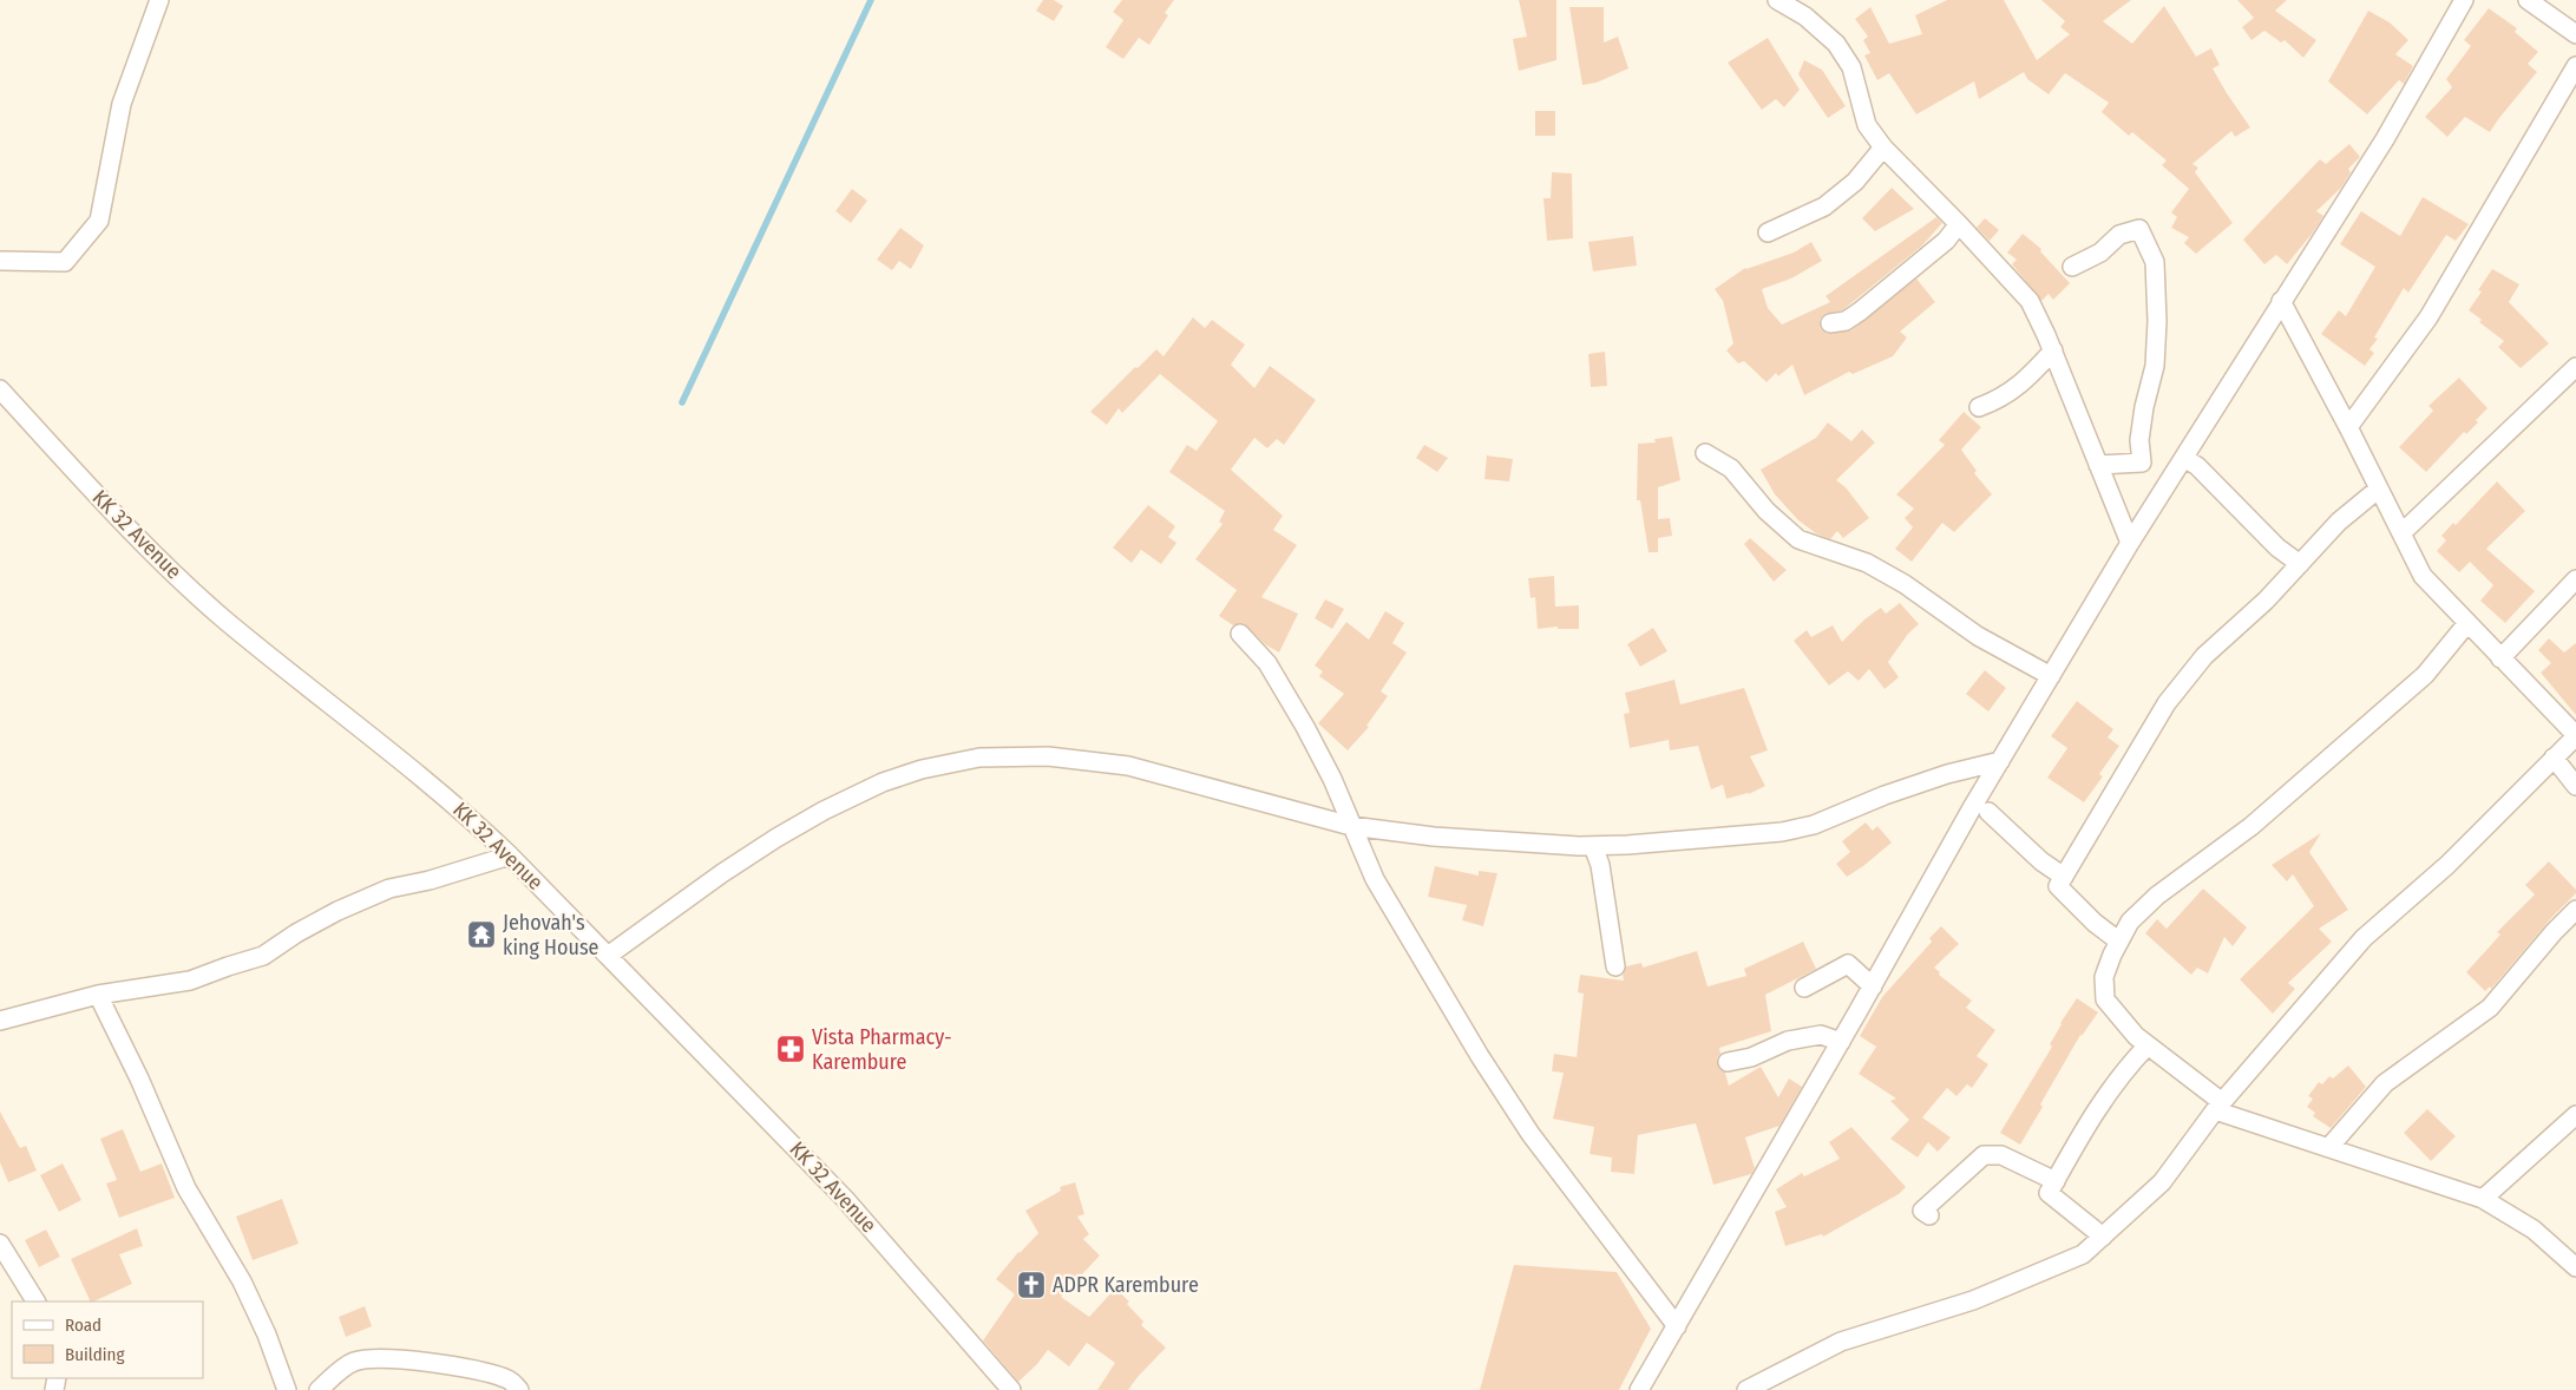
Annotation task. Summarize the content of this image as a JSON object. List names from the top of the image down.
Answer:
{
  "streets": {
    "street": ["KK 32 Avenue"]
  },
  "places": {
    "temple": ["Jehovah's king House"],
    "pharmacy": ["Vista Pharmacy- Karembure"],
    "church": ["ADPR Karembure"]
  },
  "legend": ["Road", "Building"]
}
